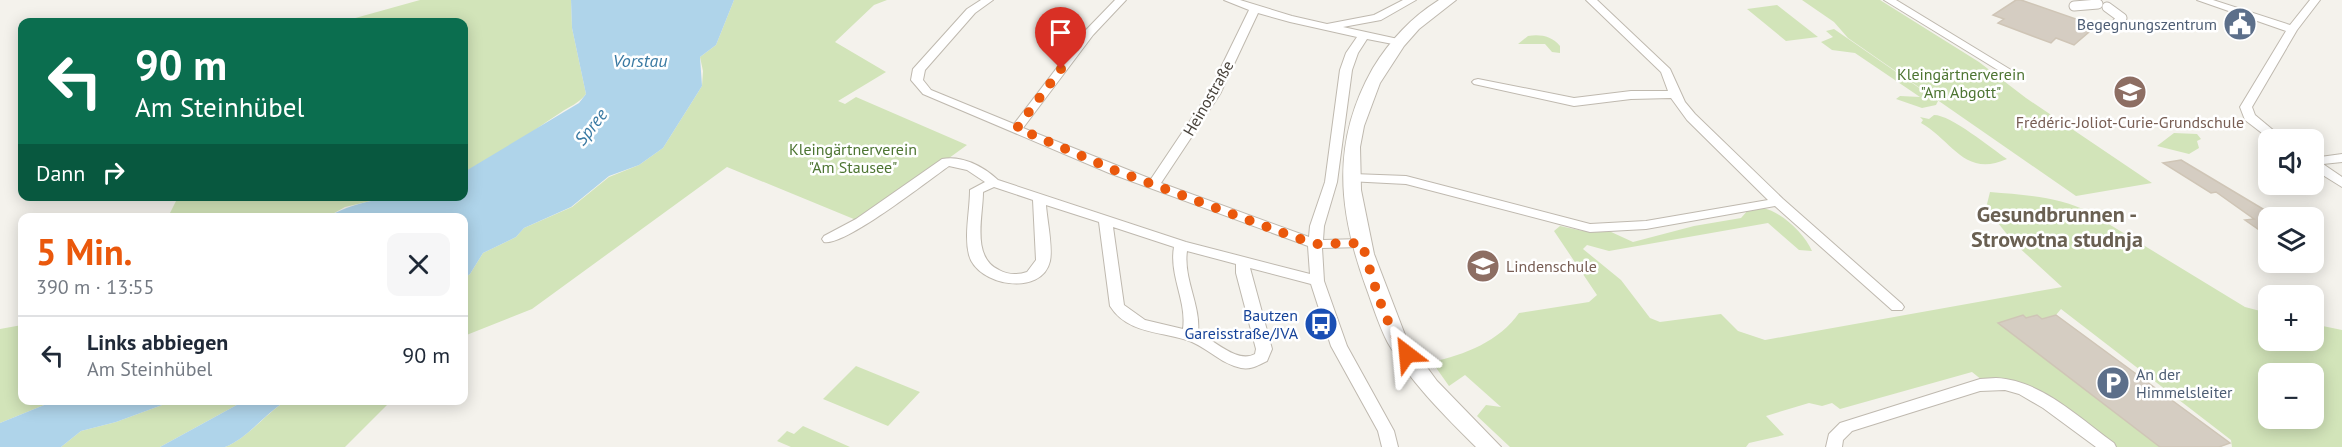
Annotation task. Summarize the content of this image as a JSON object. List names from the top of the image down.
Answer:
{
  "streets": {
    "street": ["Heinostraße"]
  },
  "districts": ["Gesundbrunnen - Strowotna studnja"],
  "water": ["Vorstau", "Spree"],
  "parks": ["Kleingärtnerverein \"Am Abgott\"", "Kleingärtnerverein \"Am Stausee\""],
  "places": {
    "public building": ["Begegnungszentrum"],
    "school or university": ["Frédéric-Joliot-Curie-Grundschule", "Lindenschule"],
    "bus stop": ["Bautzen Gareisstraße/JVA"],
    "parking": ["An der Himmelsleiter"]
  },
  "page": {
    "turn": ["90 m", "Am Steinhübel"],
    "map_buttons": ["+", "−"],
    "then": "Dann",
    "heading": ["5 Min.", "390 m · 13:55"],
    "list": [
      {
        "name": "Links abbiegen",
        "note": "Am Steinhübel",
        "value": "90 m"
      }
    ]
  }
}
